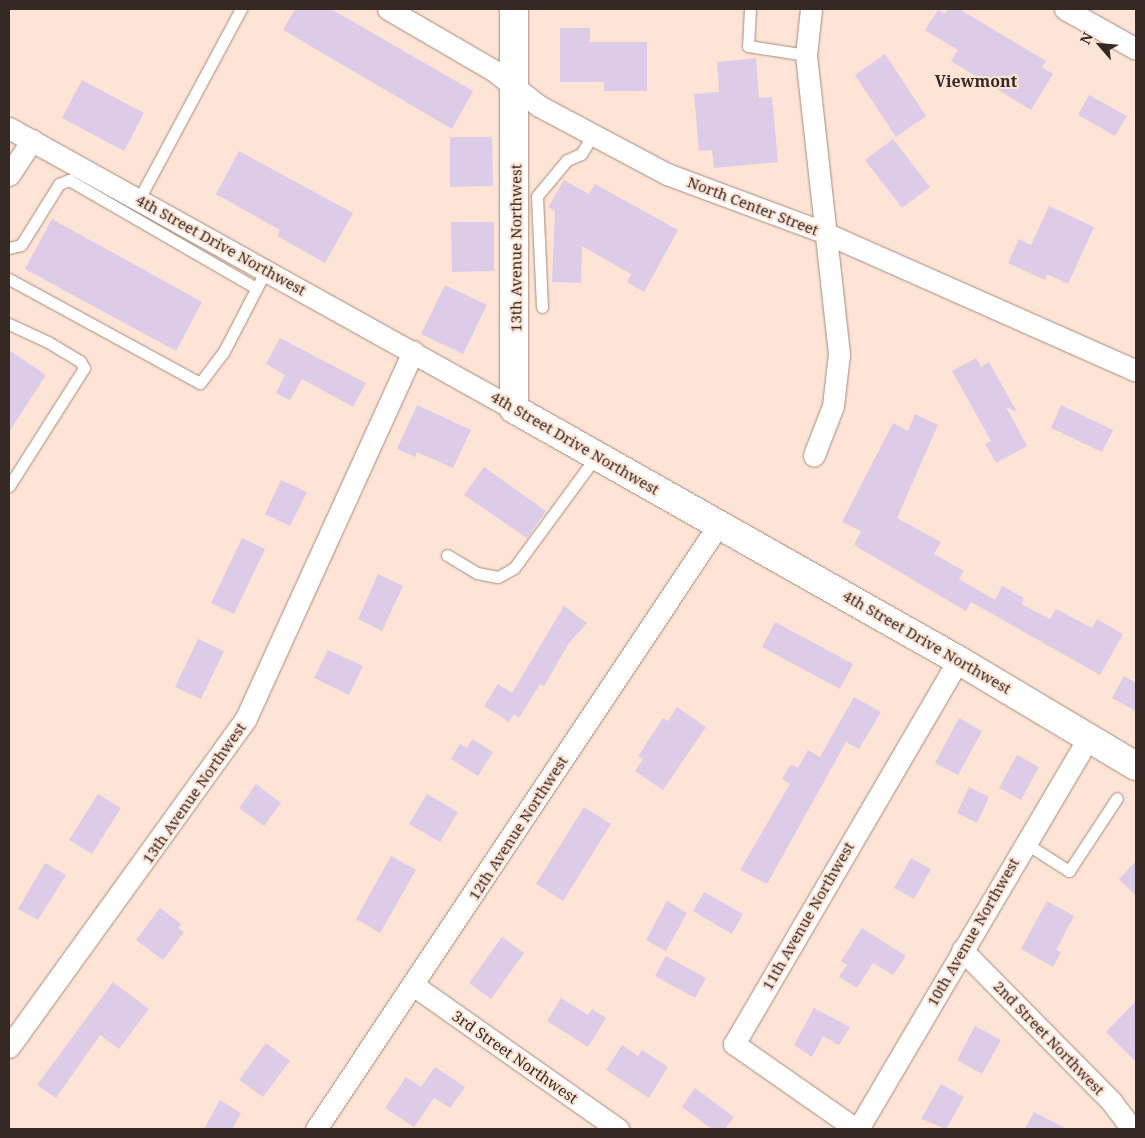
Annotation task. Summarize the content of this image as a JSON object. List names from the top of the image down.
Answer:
{
  "streets": {
    "main road": ["4th Street Drive Northwest", "13th Avenue Northwest"],
    "street": [
      "North Center Street",
      "12th Avenue Northwest",
      "11th Avenue Northwest",
      "10th Avenue Northwest",
      "2nd Street Northwest",
      "3rd Street Northwest"
    ]
  },
  "crossings": [
    ["North Center Street", "13th Avenue Northwest"],
    ["4th Street Drive Northwest", "13th Avenue Northwest"],
    ["4th Street Drive Northwest", "12th Avenue Northwest"],
    ["4th Street Drive Northwest", "11th Avenue Northwest"],
    ["4th Street Drive Northwest", "10th Avenue Northwest"],
    ["12th Avenue Northwest", "3rd Street Northwest"],
    ["11th Avenue Northwest", "10th Avenue Northwest"],
    ["10th Avenue Northwest", "2nd Street Northwest"]
  ],
  "districts": ["Viewmont"],
  "north": "top left"
}
